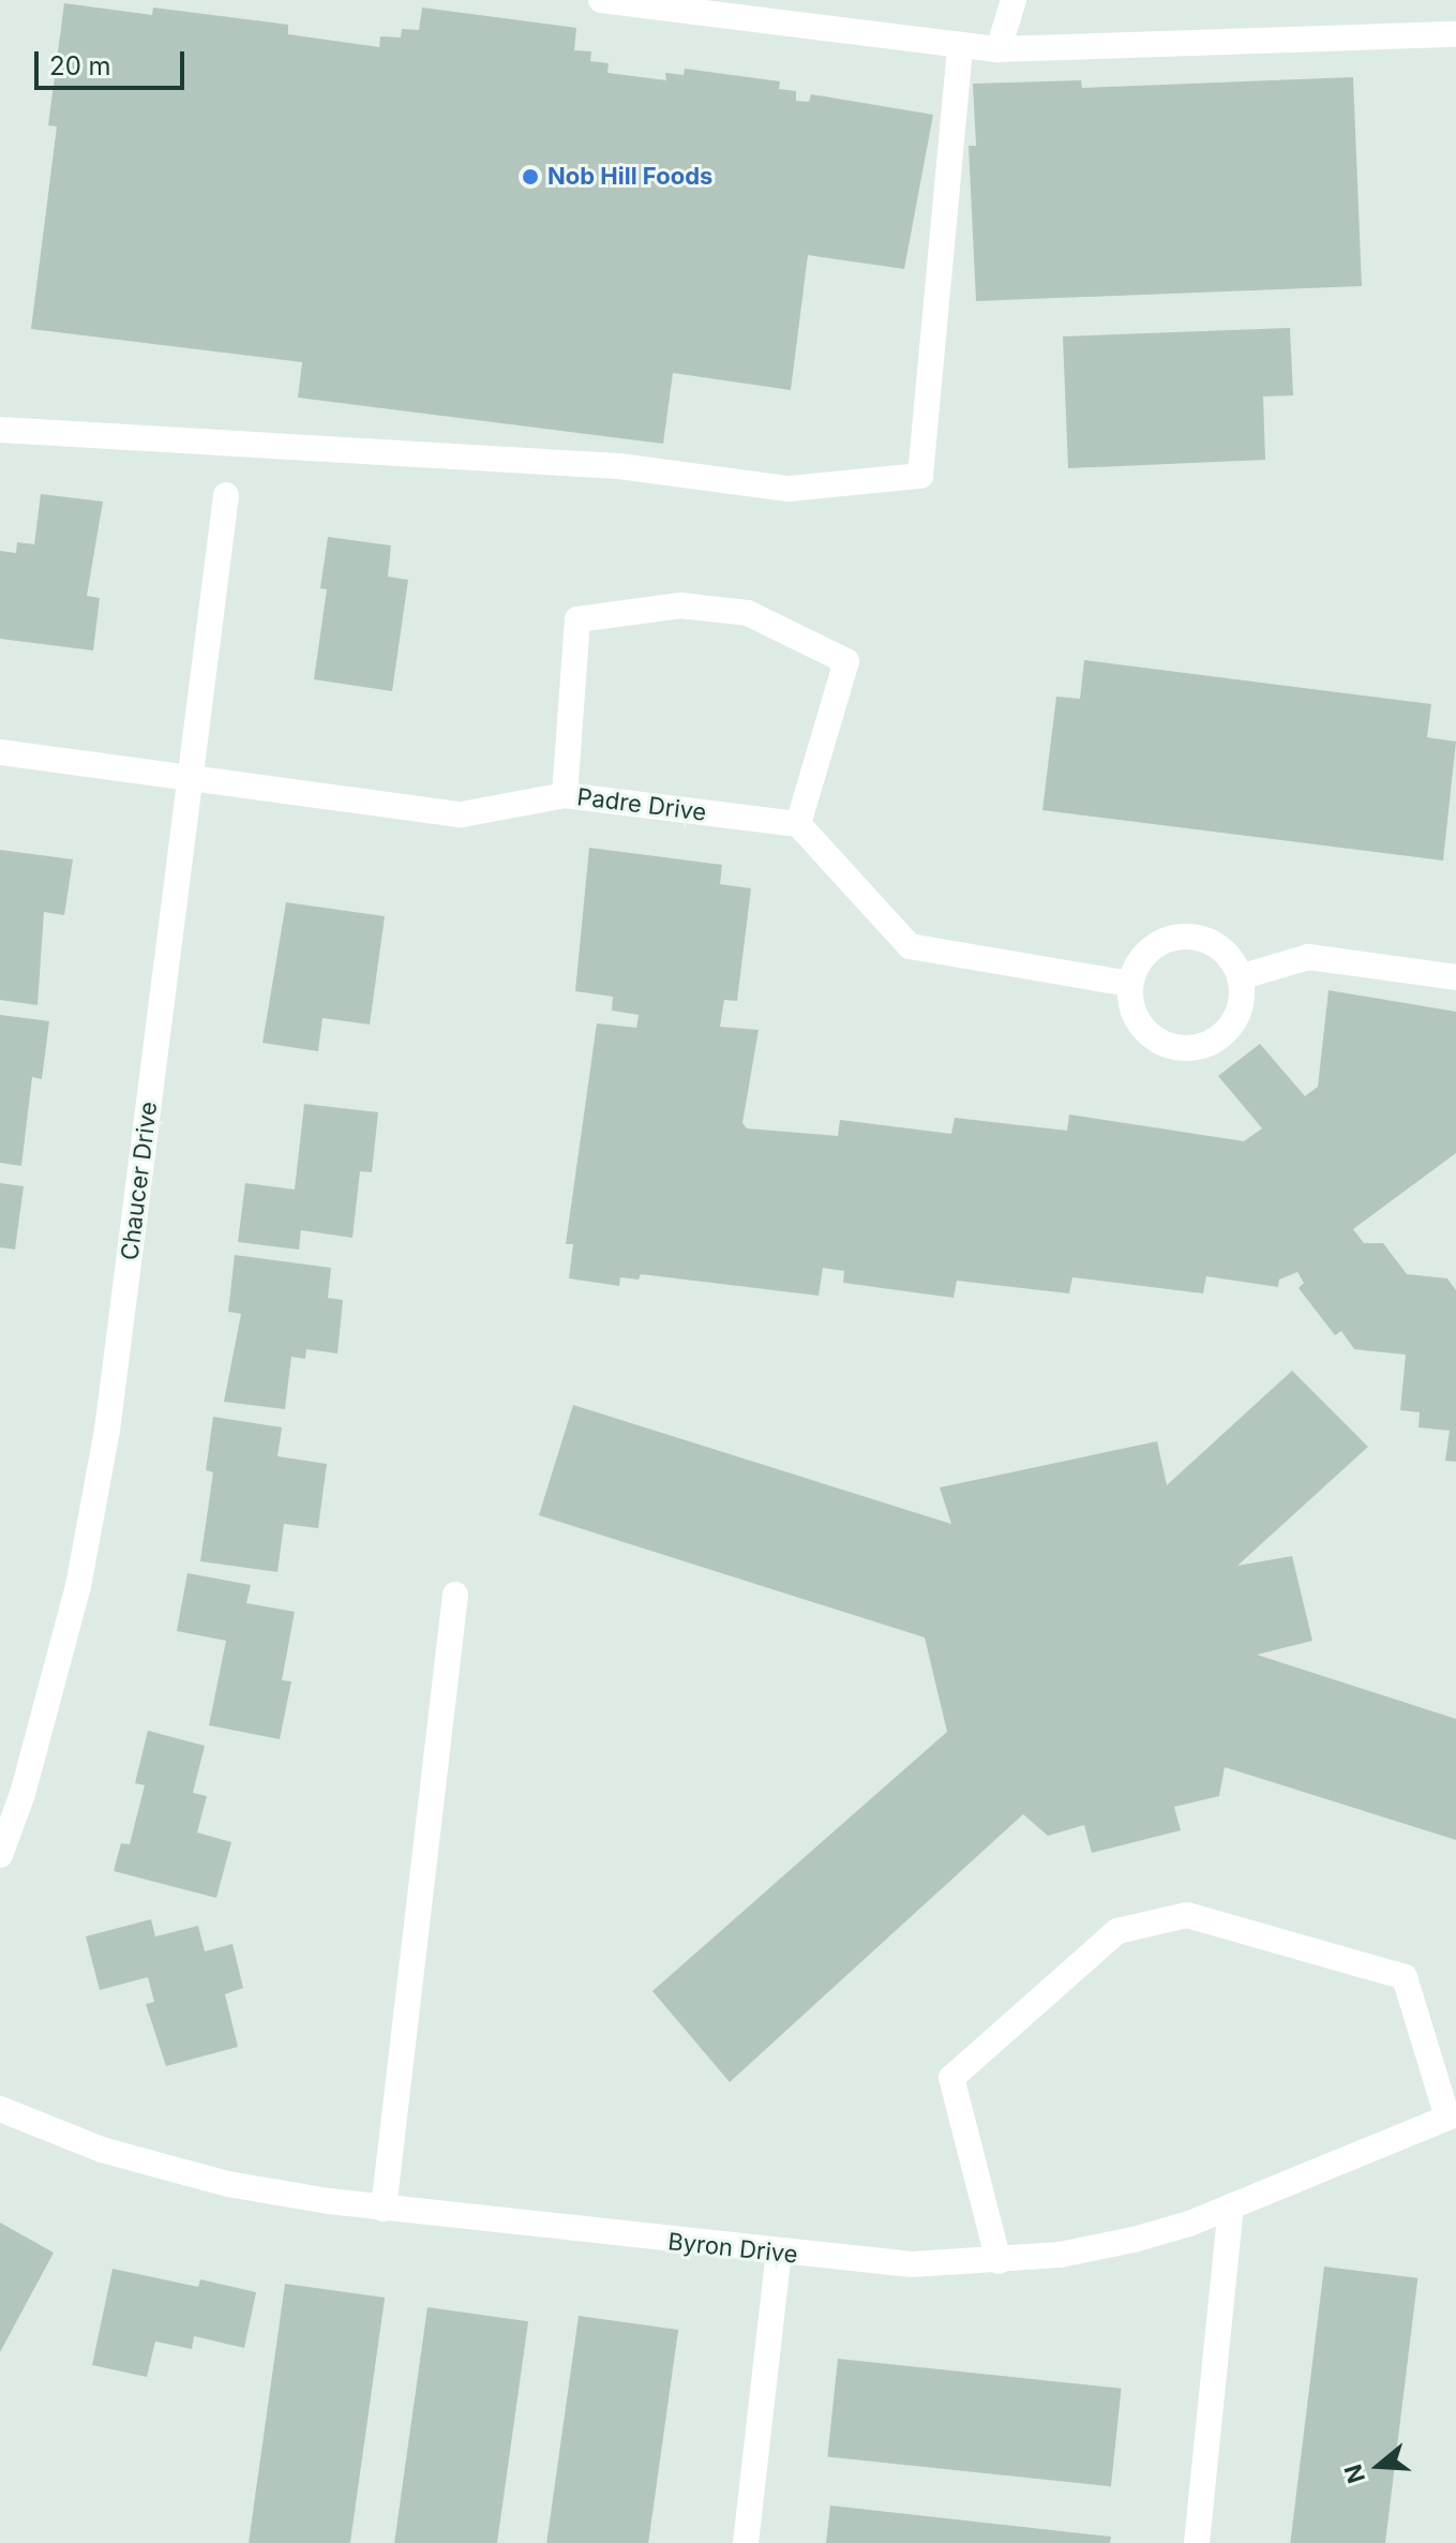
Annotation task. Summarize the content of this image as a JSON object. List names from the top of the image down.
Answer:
{
  "streets": {
    "street": ["Padre Drive", "Chaucer Drive", "Byron Drive"]
  },
  "crossings": [
    ["Padre Drive", "Chaucer Drive"]
  ],
  "places": ["Nob Hill Foods"],
  "scale_bar": "20 m",
  "north": "left"
}
